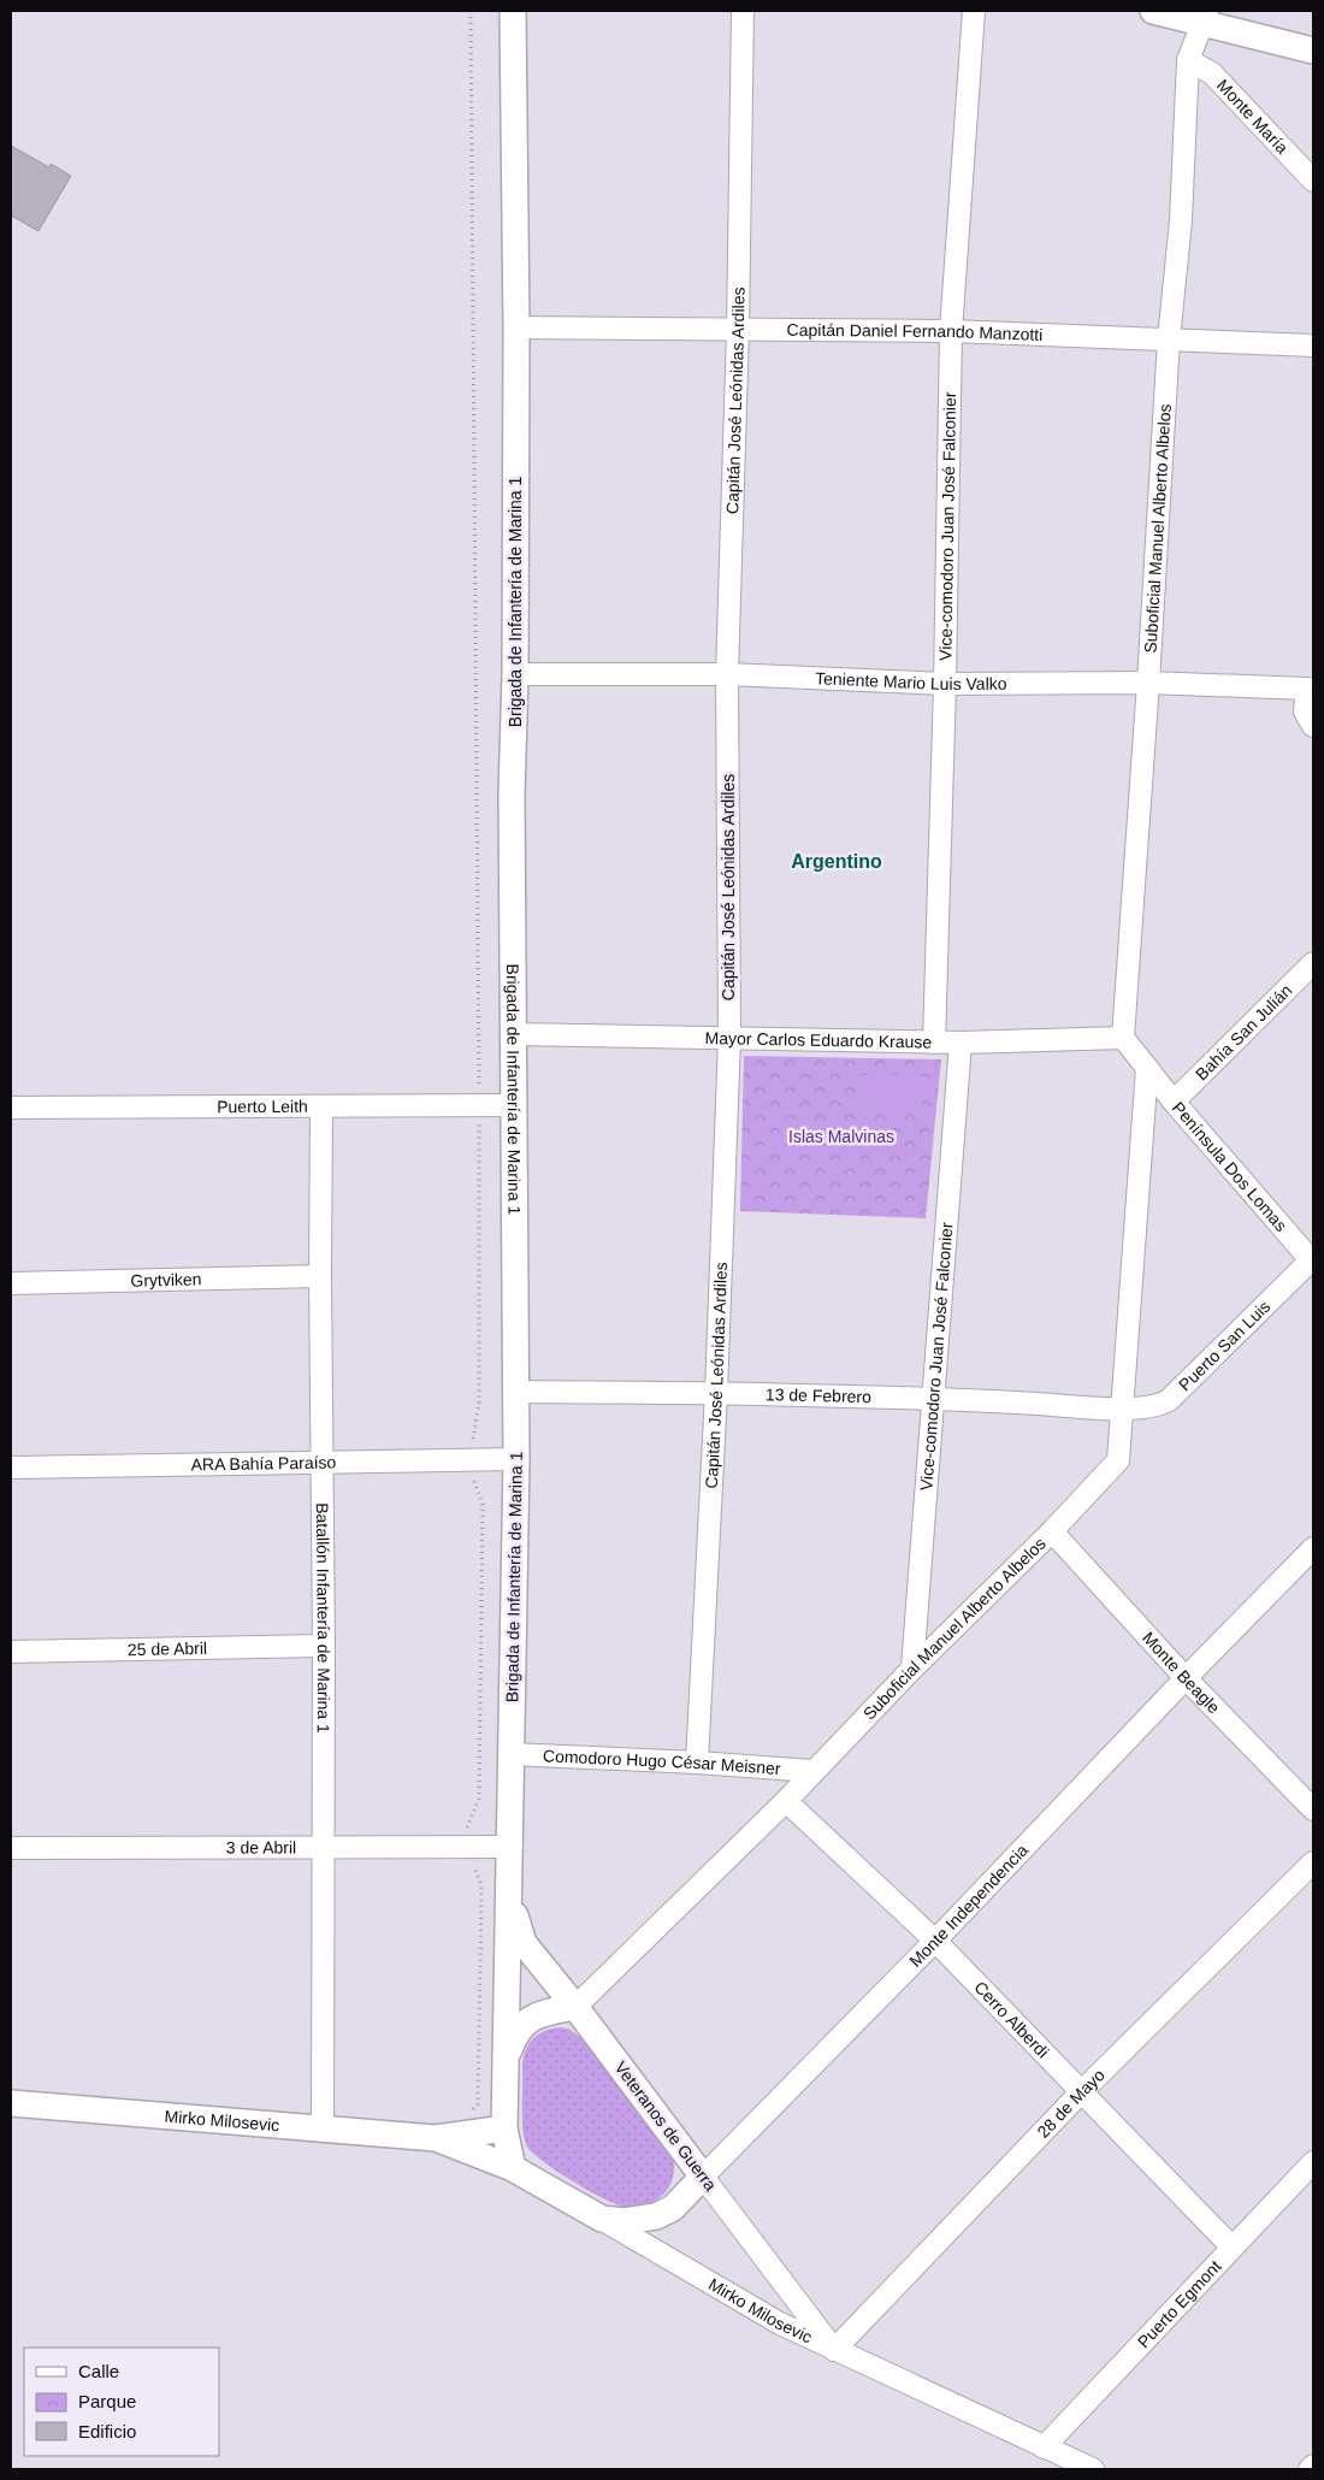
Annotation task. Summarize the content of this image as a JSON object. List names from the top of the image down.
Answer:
{
  "streets": {
    "street": [
      "Monte María",
      "Capitán Daniel Fernando Manzotti",
      "Capitán José Leónidas Ardiles",
      "Vice-comodoro Juan José Falconier",
      "Suboficial Manuel Alberto Albelos",
      "Brigada de Infantería de Marina 1",
      "Teniente Mario Luis Valko",
      "Bahía San Julián",
      "Mayor Carlos Eduardo Krause",
      "Puerto Leith",
      "Península Dos Lomas",
      "Grytviken",
      "Puerto San Luis",
      "13 de Febrero",
      "ARA Bahía Paraíso",
      "Batallón Infantería de Marina 1",
      "25 de Abril",
      "Monte Beagle",
      "Comodoro Hugo César Meisner",
      "3 de Abril",
      "Monte Independencia",
      "Cerro Alberdi",
      "28 de Mayo",
      "Mirko Milosevic",
      "Veteranos de Guerra",
      "Puerto Egmont"
    ]
  },
  "crossings": [
    ["Monte María", "Suboficial Manuel Alberto Albelos"],
    ["Capitán Daniel Fernando Manzotti", "Capitán José Leónidas Ardiles"],
    ["Capitán Daniel Fernando Manzotti", "Vice-comodoro Juan José Falconier"],
    ["Capitán Daniel Fernando Manzotti", "Suboficial Manuel Alberto Albelos"],
    ["Capitán Daniel Fernando Manzotti", "Brigada de Infantería de Marina 1"],
    ["Capitán José Leónidas Ardiles", "Teniente Mario Luis Valko"],
    ["Capitán José Leónidas Ardiles", "Mayor Carlos Eduardo Krause"],
    ["Capitán José Leónidas Ardiles", "13 de Febrero"],
    ["Capitán José Leónidas Ardiles", "Comodoro Hugo César Meisner"],
    ["Vice-comodoro Juan José Falconier", "Suboficial Manuel Alberto Albelos"],
    ["Vice-comodoro Juan José Falconier", "Teniente Mario Luis Valko"],
    ["Vice-comodoro Juan José Falconier", "Mayor Carlos Eduardo Krause"],
    ["Vice-comodoro Juan José Falconier", "13 de Febrero"],
    ["Suboficial Manuel Alberto Albelos", "Teniente Mario Luis Valko"],
    ["Suboficial Manuel Alberto Albelos", "Mayor Carlos Eduardo Krause"],
    ["Suboficial Manuel Alberto Albelos", "Península Dos Lomas"],
    ["Suboficial Manuel Alberto Albelos", "Puerto San Luis"],
    ["Suboficial Manuel Alberto Albelos", "13 de Febrero"],
    ["Suboficial Manuel Alberto Albelos", "Monte Beagle"],
    ["Suboficial Manuel Alberto Albelos", "Comodoro Hugo César Meisner"],
    ["Suboficial Manuel Alberto Albelos", "Cerro Alberdi"],
    ["Suboficial Manuel Alberto Albelos", "Veteranos de Guerra"],
    ["Brigada de Infantería de Marina 1", "Teniente Mario Luis Valko"],
    ["Brigada de Infantería de Marina 1", "Mayor Carlos Eduardo Krause"],
    ["Brigada de Infantería de Marina 1", "Puerto Leith"],
    ["Brigada de Infantería de Marina 1", "13 de Febrero"],
    ["Brigada de Infantería de Marina 1", "ARA Bahía Paraíso"],
    ["Brigada de Infantería de Marina 1", "Comodoro Hugo César Meisner"],
    ["Brigada de Infantería de Marina 1", "3 de Abril"],
    ["Brigada de Infantería de Marina 1", "Mirko Milosevic"],
    ["Brigada de Infantería de Marina 1", "Veteranos de Guerra"],
    ["Bahía San Julián", "Península Dos Lomas"],
    ["Mayor Carlos Eduardo Krause", "Península Dos Lomas"],
    ["Puerto Leith", "Batallón Infantería de Marina 1"],
    ["Península Dos Lomas", "Puerto San Luis"],
    ["Grytviken", "Batallón Infantería de Marina 1"],
    ["Puerto San Luis", "13 de Febrero"],
    ["ARA Bahía Paraíso", "Batallón Infantería de Marina 1"],
    ["Batallón Infantería de Marina 1", "25 de Abril"],
    ["Batallón Infantería de Marina 1", "3 de Abril"],
    ["Batallón Infantería de Marina 1", "Mirko Milosevic"],
    ["Monte Beagle", "Monte Independencia"],
    ["Monte Independencia", "Cerro Alberdi"],
    ["Monte Independencia", "Mirko Milosevic"],
    ["Monte Independencia", "Veteranos de Guerra"],
    ["Cerro Alberdi", "28 de Mayo"],
    ["Cerro Alberdi", "Puerto Egmont"],
    ["28 de Mayo", "Mirko Milosevic"],
    ["28 de Mayo", "Veteranos de Guerra"],
    ["Mirko Milosevic", "Veteranos de Guerra"],
    ["Mirko Milosevic", "Puerto Egmont"]
  ],
  "districts": ["Argentino"],
  "parks": ["Islas Malvinas"],
  "legend": ["Calle", "Parque", "Edificio"]
}
